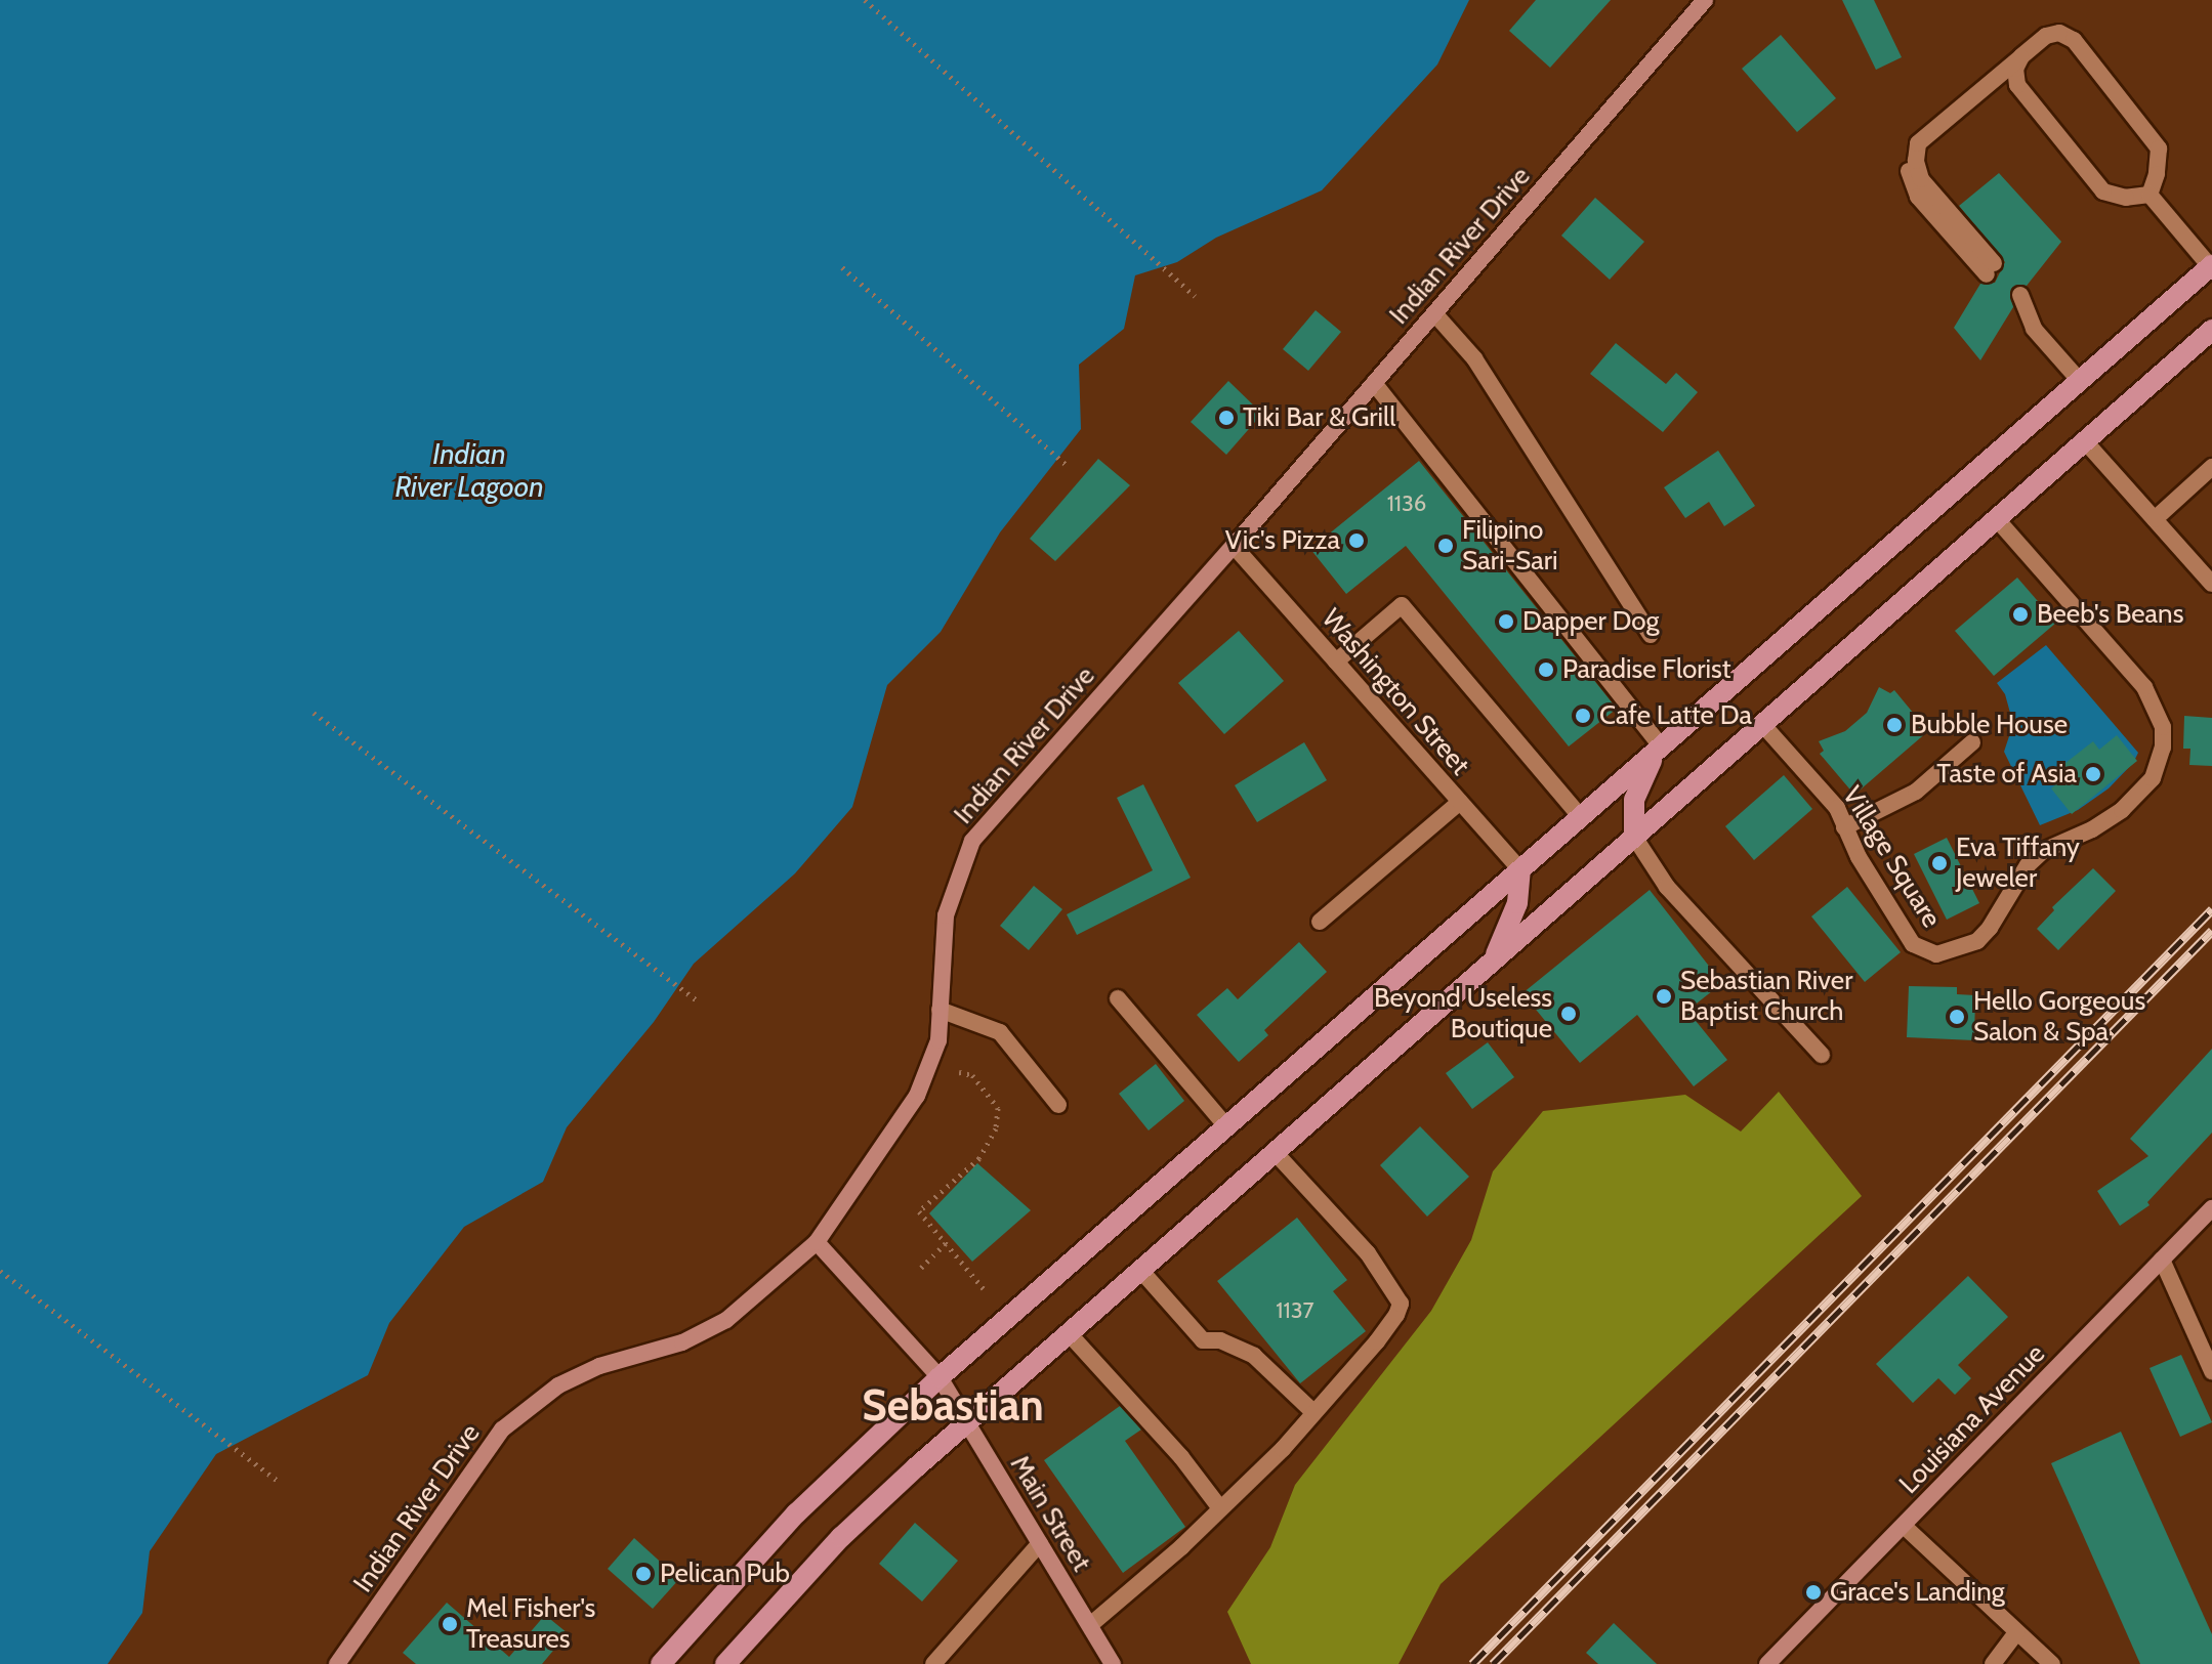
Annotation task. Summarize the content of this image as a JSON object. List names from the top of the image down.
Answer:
{
  "streets": {
    "street": [
      "Indian River Drive",
      "Washington Street",
      "Village Square",
      "Louisiana Avenue",
      "Main Street"
    ]
  },
  "crossings": [
    ["Indian River Drive", "Washington Street"],
    ["Indian River Drive", "Main Street"]
  ],
  "districts": ["Sebastian"],
  "water": ["Indian River Lagoon"],
  "places": [
    "Tiki Bar & Grill",
    "Vic's Pizza",
    "Filipino Sari-Sari",
    "Beeb's Beans",
    "Dapper Dog",
    "Paradise Florist",
    "Cafe Latte Da",
    "Bubble House",
    "Taste of Asia",
    "Eva Tiffany Jeweler",
    "Sebastian River Baptist Church",
    "Beyond Useless Boutique",
    "Hello Gorgeous Salon & Spa",
    "Pelican Pub",
    "Grace's Landing",
    "Mel Fisher's Treasures"
  ],
  "house_numbers": ["1136", "1137"]
}
